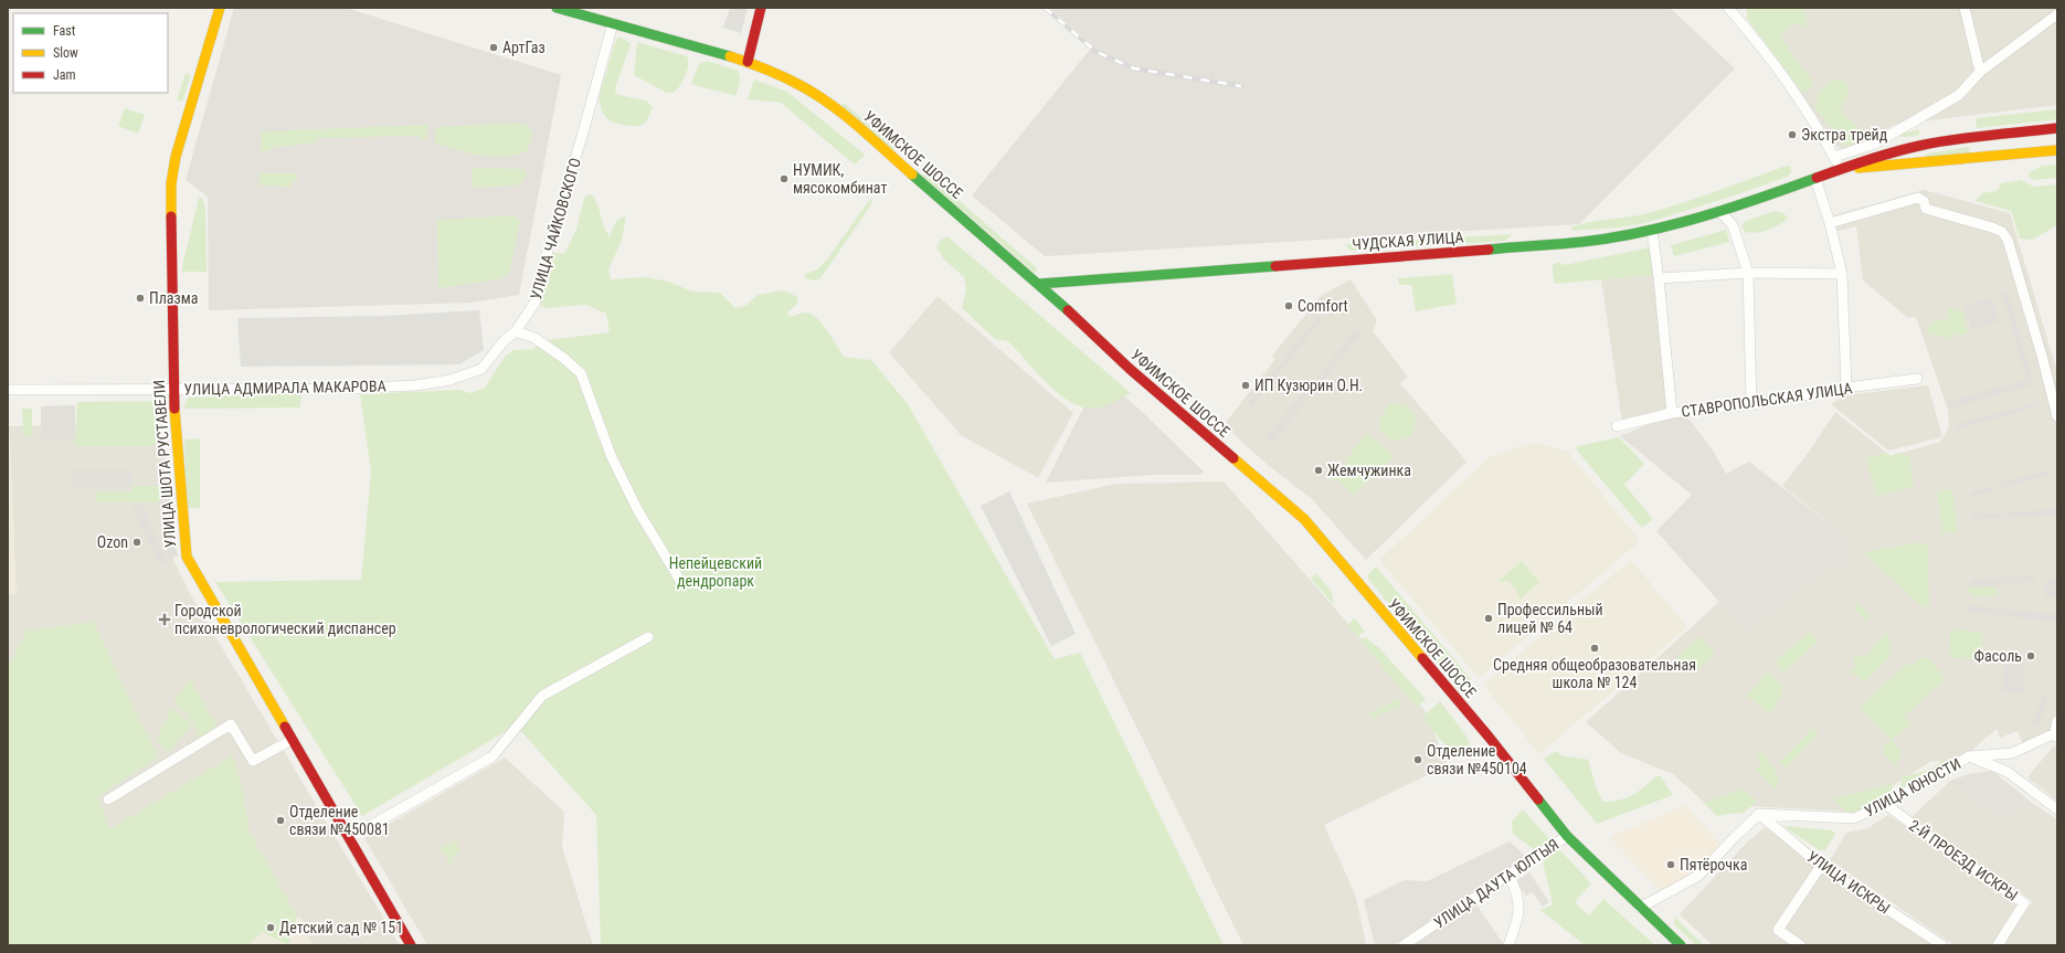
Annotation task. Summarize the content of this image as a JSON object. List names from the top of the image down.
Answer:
{
  "streets": {
    "main road": ["УФИМСКОЕ ШОССЕ", "ЧУДСКАЯ УЛИЦА", "УЛИЦА ШОТА РУСТАВЕЛИ"],
    "street": [
      "УЛИЦА ЧАЙКОВСКОГО",
      "УЛИЦА АДМИРАЛА МАКАРОВА",
      "СТАВРОПОЛЬСКАЯ УЛИЦА",
      "УЛИЦА ЮНОСТИ",
      "2-Й ПРОЕЗД ИСКРЫ",
      "УЛИЦА ИСКРЫ",
      "УЛИЦА ДАУТА ЮЛТЫЯ"
    ]
  },
  "crossings": [
    ["УФИМСКОЕ ШОССЕ", "УЛИЦА ЧАЙКОВСКОГО"],
    ["УФИМСКОЕ ШОССЕ", "ЧУДСКАЯ УЛИЦА"],
    ["УФИМСКОЕ ШОССЕ", "УЛИЦА ДАУТА ЮЛТЫЯ"],
    ["УЛИЦА ЧАЙКОВСКОГО", "УЛИЦА АДМИРАЛА МАКАРОВА"],
    ["УЛИЦА АДМИРАЛА МАКАРОВА", "УЛИЦА ШОТА РУСТАВЕЛИ"],
    ["УЛИЦА ЮНОСТИ", "2-Й ПРОЕЗД ИСКРЫ"],
    ["УЛИЦА ЮНОСТИ", "УЛИЦА ИСКРЫ"]
  ],
  "parks": ["Непейцевский дендропарк"],
  "places": {
    "other": [
      "АртГаз",
      "Экстра трейд",
      "НУМИК, мясокомбинат",
      "Плазма",
      "Comfort",
      "ИП Кузюрин О.Н.",
      "Жемчужинка",
      "Ozon",
      "Профессильный лицей № 64",
      "Средняя общеобразовательная школа № 124",
      "Фасоль",
      "Отделение связи №450104",
      "Отделение связи №450081",
      "Пятёрочка",
      "Детский сад № 151"
    ],
    "health": ["Городской психоневрологический диспансер"]
  },
  "legend": ["Fast", "Slow", "Jam"]
}
